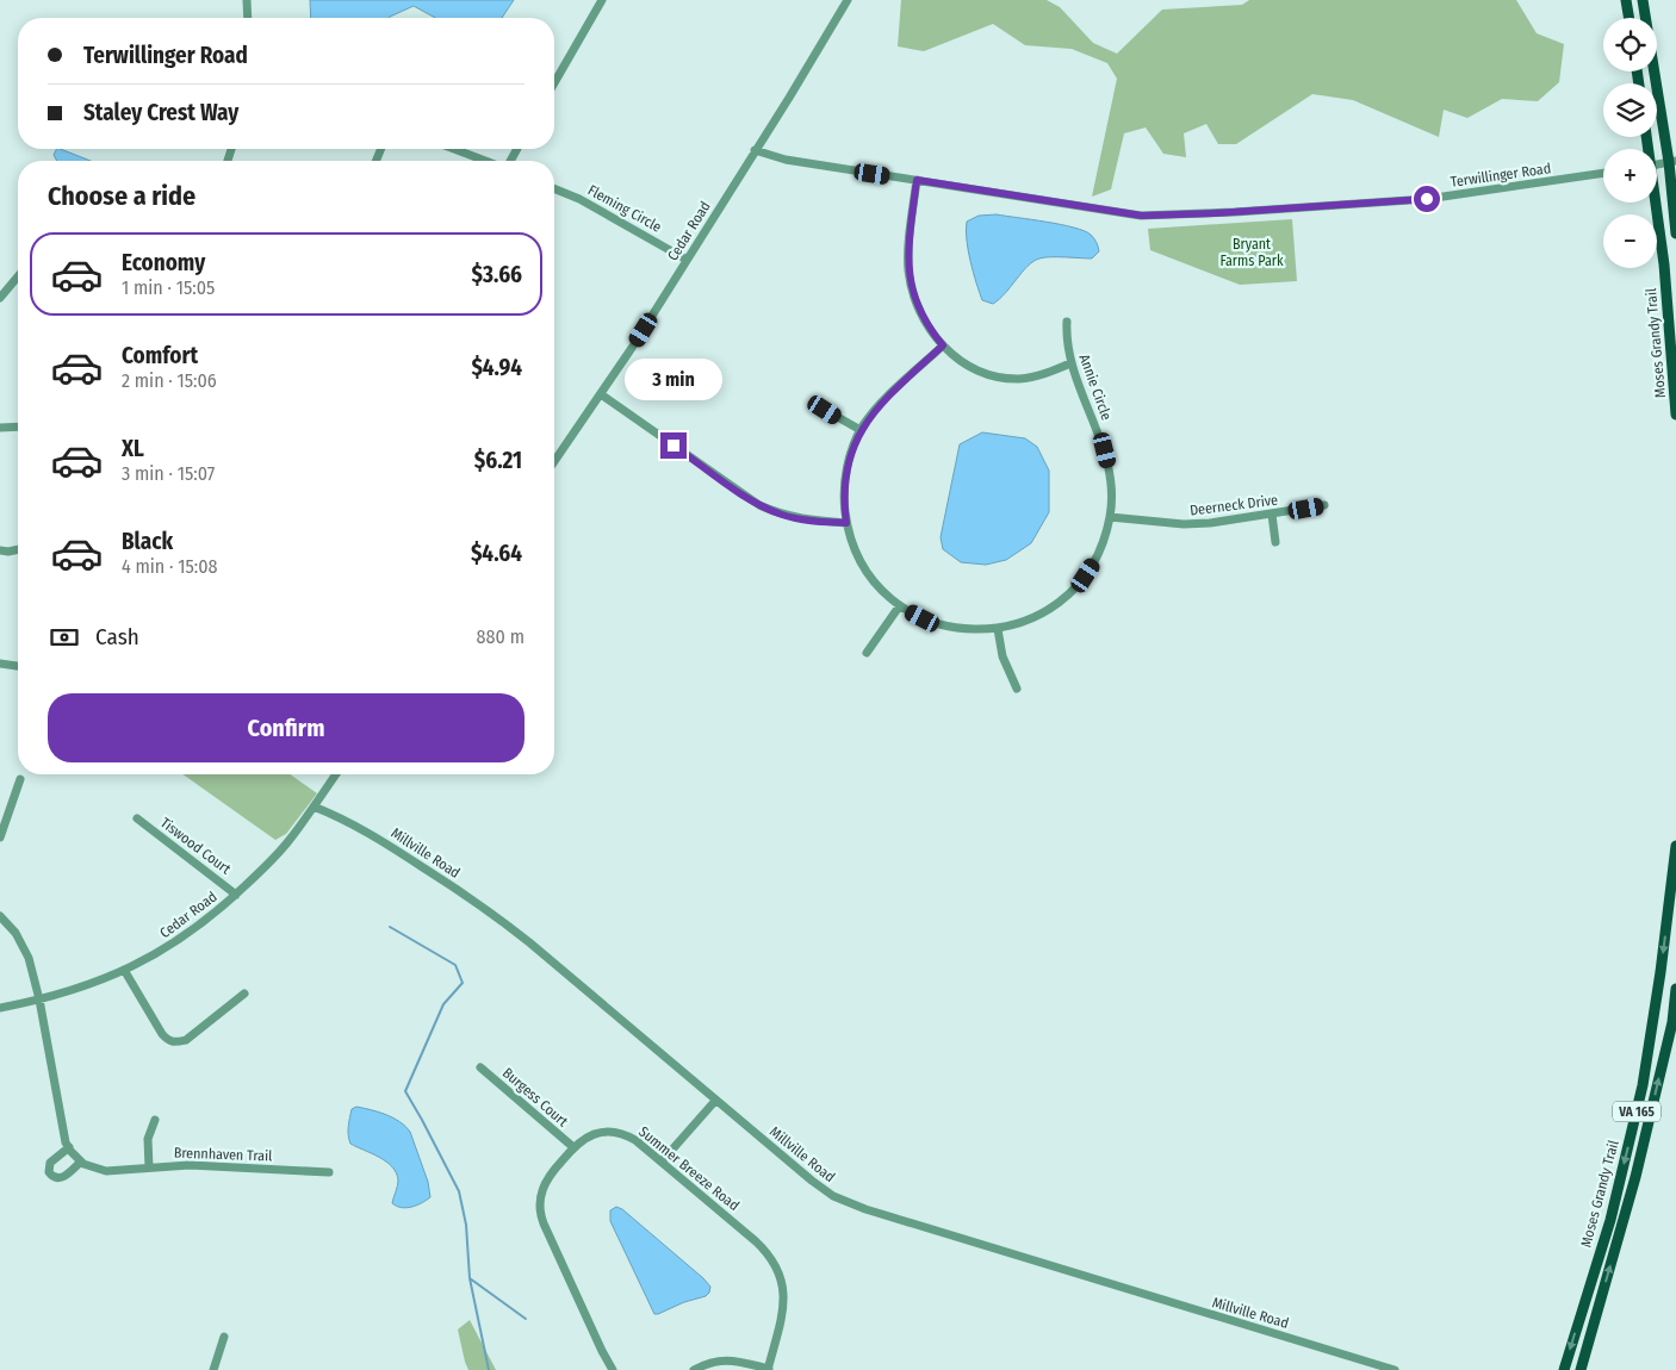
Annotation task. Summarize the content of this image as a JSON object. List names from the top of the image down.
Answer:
{
  "streets": {
    "main road": ["Moses Grandy Trail", "VA 165"],
    "street": [
      "Terwillinger Road",
      "Fleming Circle",
      "Cedar Road",
      "Annie Circle",
      "Deerneck Drive",
      "Tiswood Court",
      "Millville Road",
      "Burgess Court",
      "Brennhaven Trail",
      "Summer Breeze Road"
    ]
  },
  "crossings": [
    ["Terwillinger Road", "Cedar Road"],
    ["Fleming Circle", "Cedar Road"],
    ["Cedar Road", "Tiswood Court"],
    ["Cedar Road", "Millville Road"],
    ["Annie Circle", "Deerneck Drive"],
    ["Burgess Court", "Summer Breeze Road"]
  ],
  "parks": ["Bryant Farms Park"],
  "page": {
    "map_buttons": ["+", "−"],
    "banner": ["Terwillinger Road", "Staley Crest Way"],
    "heading": "Choose a ride",
    "list": [
      {
        "name": "Economy",
        "note": "1 min · 15:05",
        "value": "$3.66"
      },
      {
        "name": "Comfort",
        "note": "2 min · 15:06",
        "value": "$4.94"
      },
      {
        "name": "XL",
        "note": "3 min · 15:07",
        "value": "$6.21"
      },
      {
        "name": "Black",
        "note": "4 min · 15:08",
        "value": "$4.64"
      }
    ],
    "bubble": "3 min",
    "pay": ["Cash", "880 m"],
    "buttons": "Confirm"
  }
}
